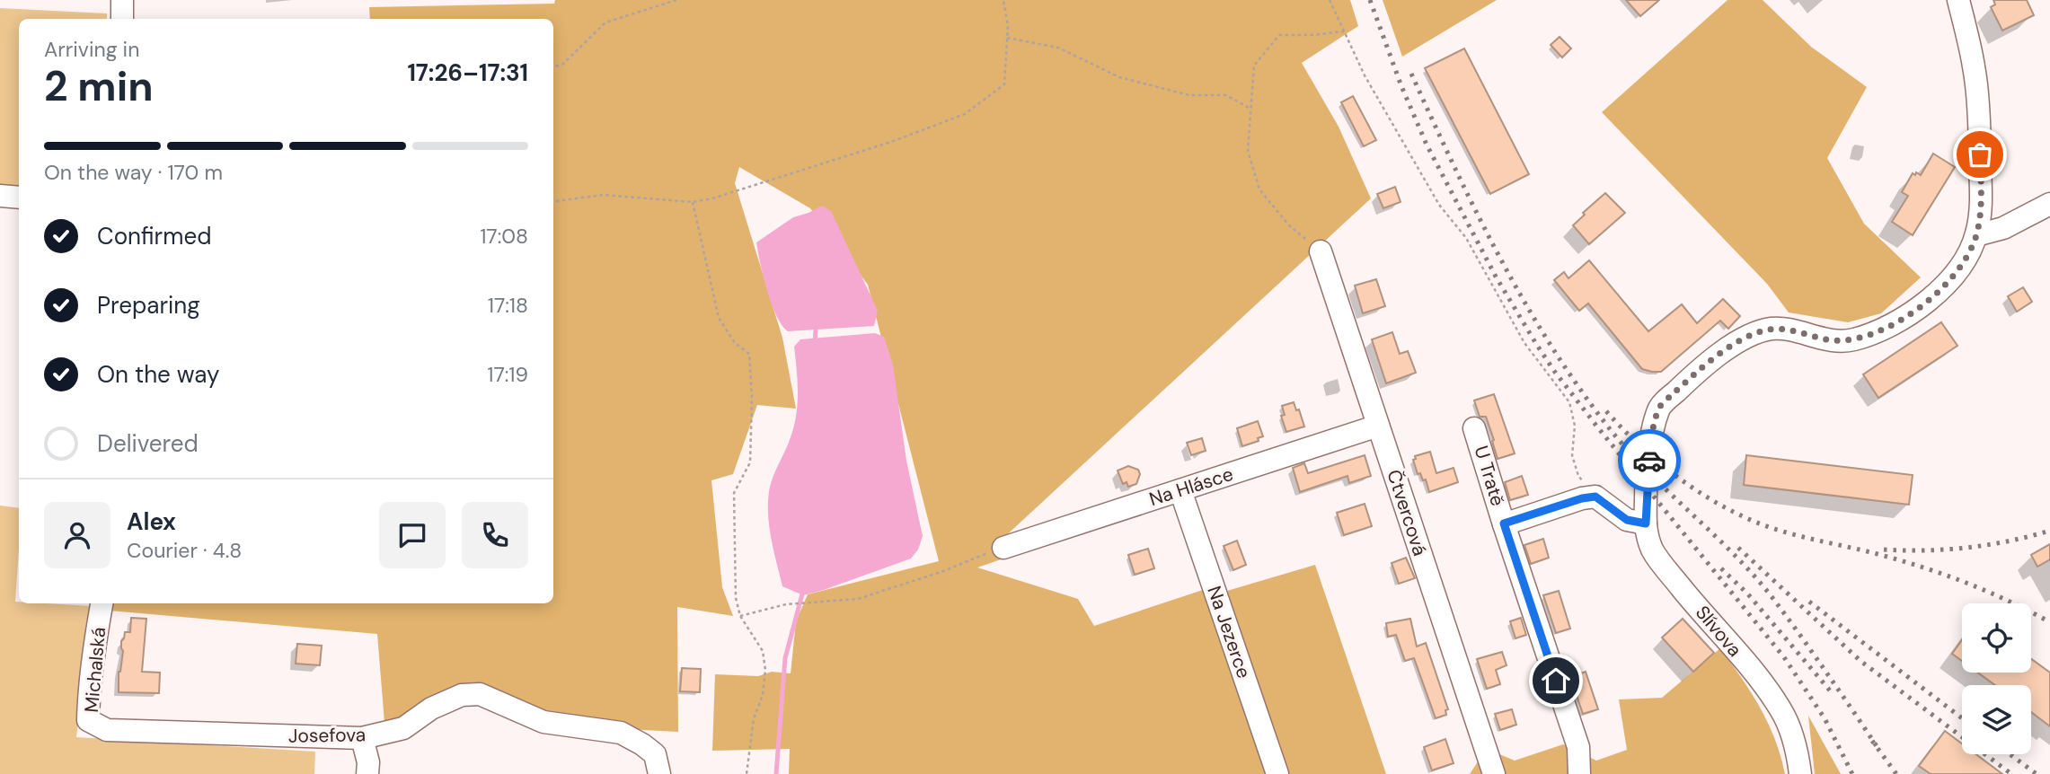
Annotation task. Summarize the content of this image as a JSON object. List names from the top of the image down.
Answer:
{
  "streets": {
    "street": [
      "U Tratě",
      "Na Hlásce",
      "Čtvercová",
      "Slívova",
      "Na Jezerce",
      "Michalská",
      "Josefova"
    ]
  },
  "crossings": [
    ["Na Hlásce", "Čtvercová"],
    ["Na Hlásce", "Na Jezerce"],
    ["Michalská", "Josefova"]
  ],
  "page": {
    "heading": ["2 min", "Arriving in", "17:26–17:31"],
    "panel": ["Alex", "Courier · 4.8"],
    "bar": "On the way · 170 m",
    "list": [
      ["Confirmed", "17:08"],
      ["Preparing", "17:18"],
      ["On the way", "17:19"],
      "Delivered"
    ]
  }
}
